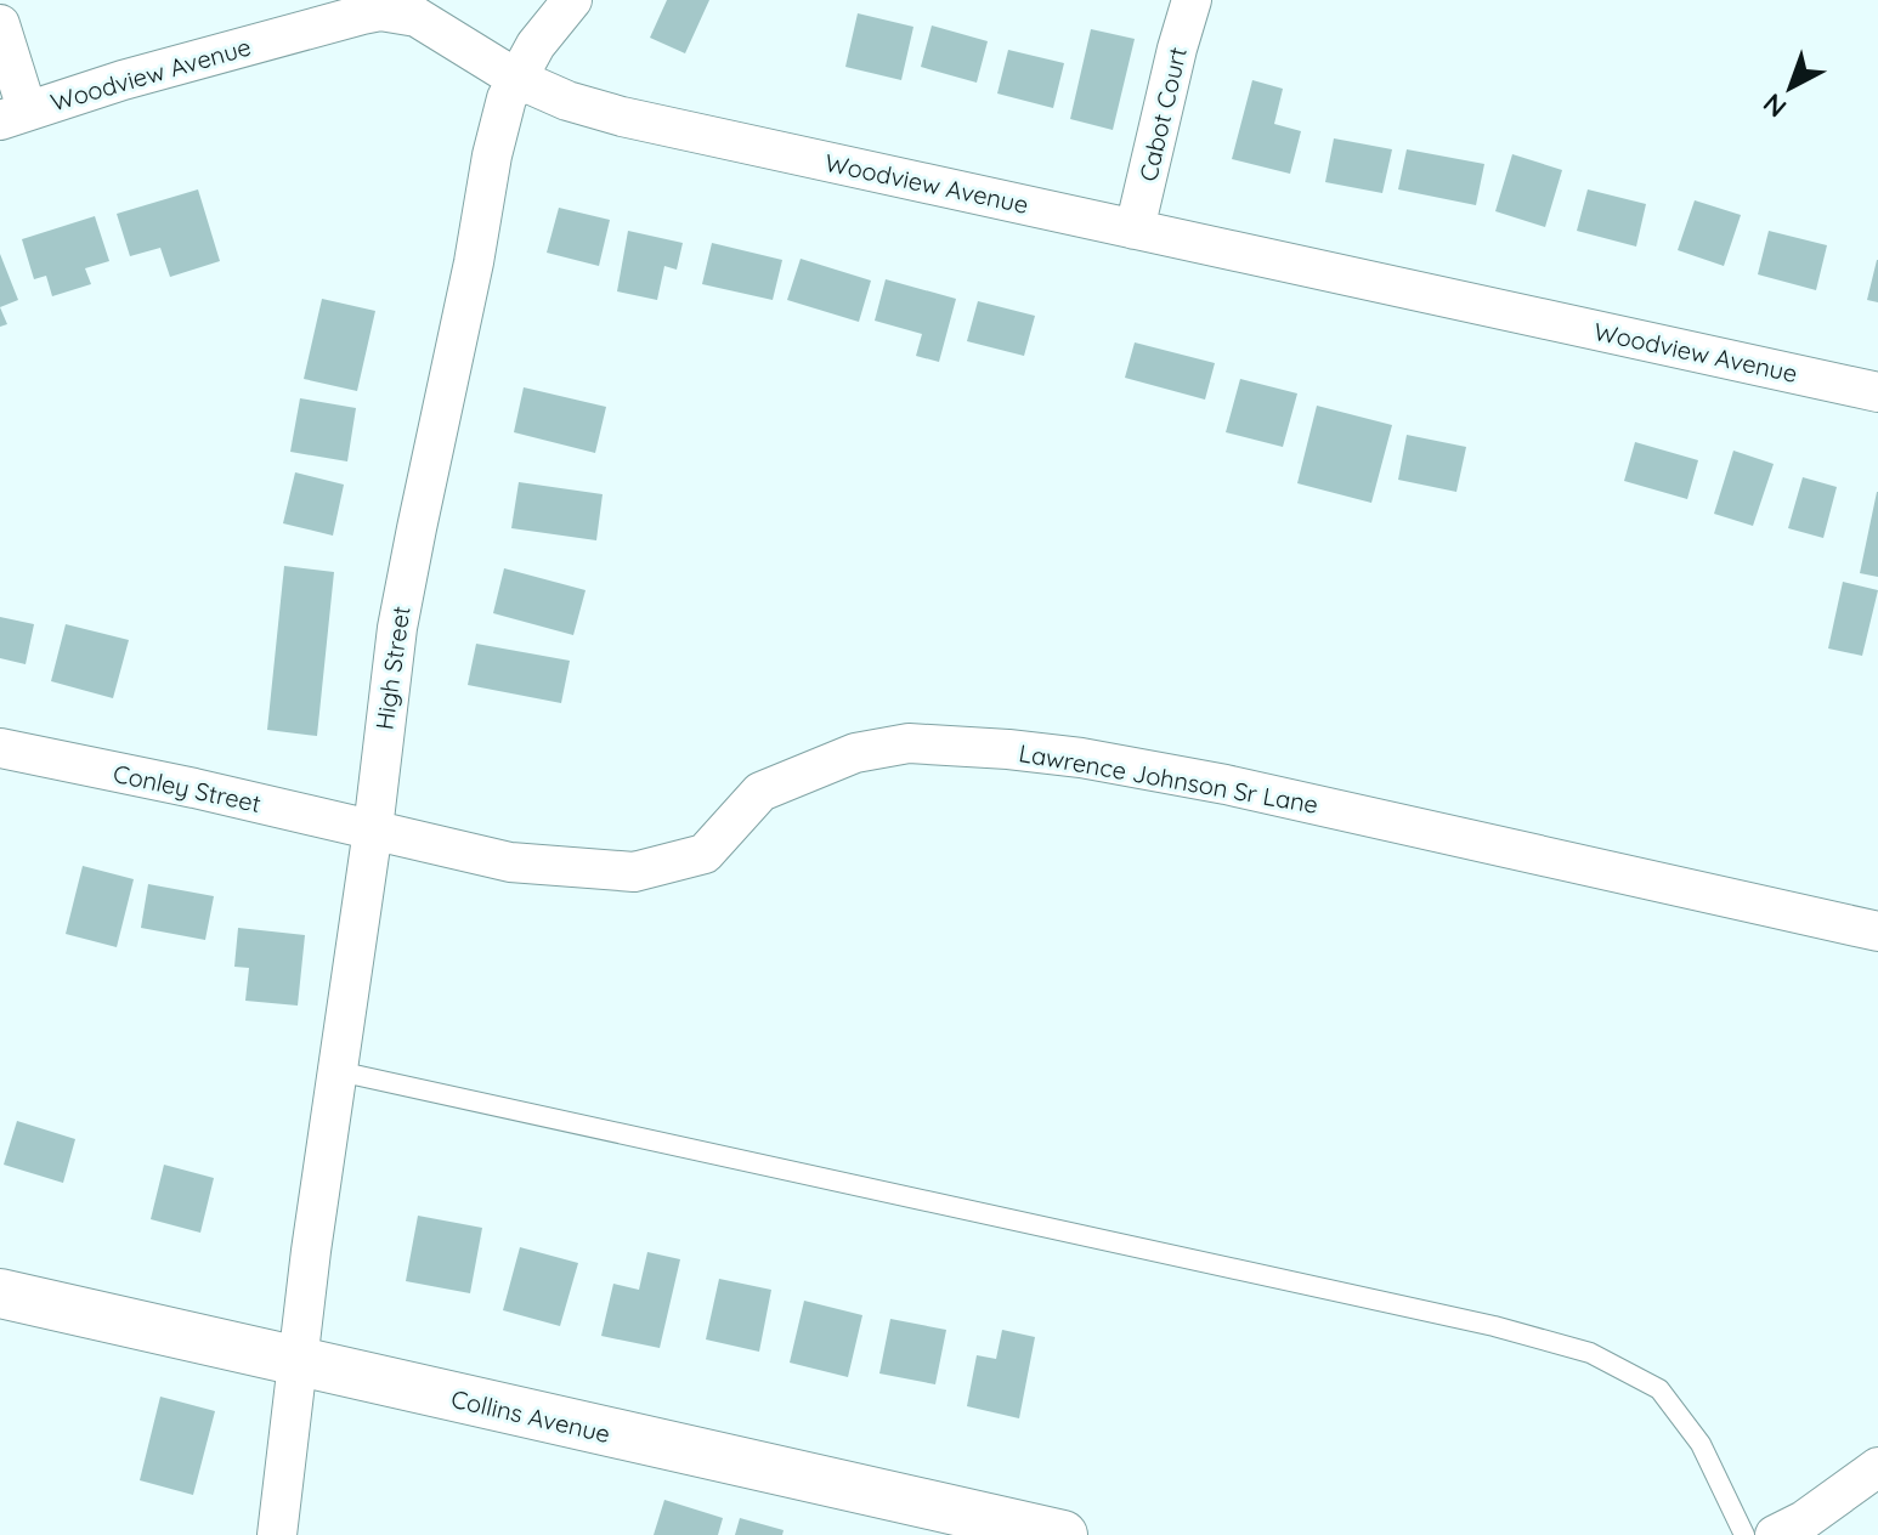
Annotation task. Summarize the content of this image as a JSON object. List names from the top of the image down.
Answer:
{
  "streets": {
    "street": [
      "Woodview Avenue",
      "Cabot Court",
      "High Street",
      "Lawrence Johnson Sr Lane",
      "Conley Street",
      "Collins Avenue"
    ]
  },
  "crossings": [
    ["Woodview Avenue", "Cabot Court"],
    ["Woodview Avenue", "High Street"],
    ["High Street", "Lawrence Johnson Sr Lane"],
    ["High Street", "Conley Street"],
    ["High Street", "Collins Avenue"],
    ["Lawrence Johnson Sr Lane", "Conley Street"]
  ],
  "north": "bottom left"
}
